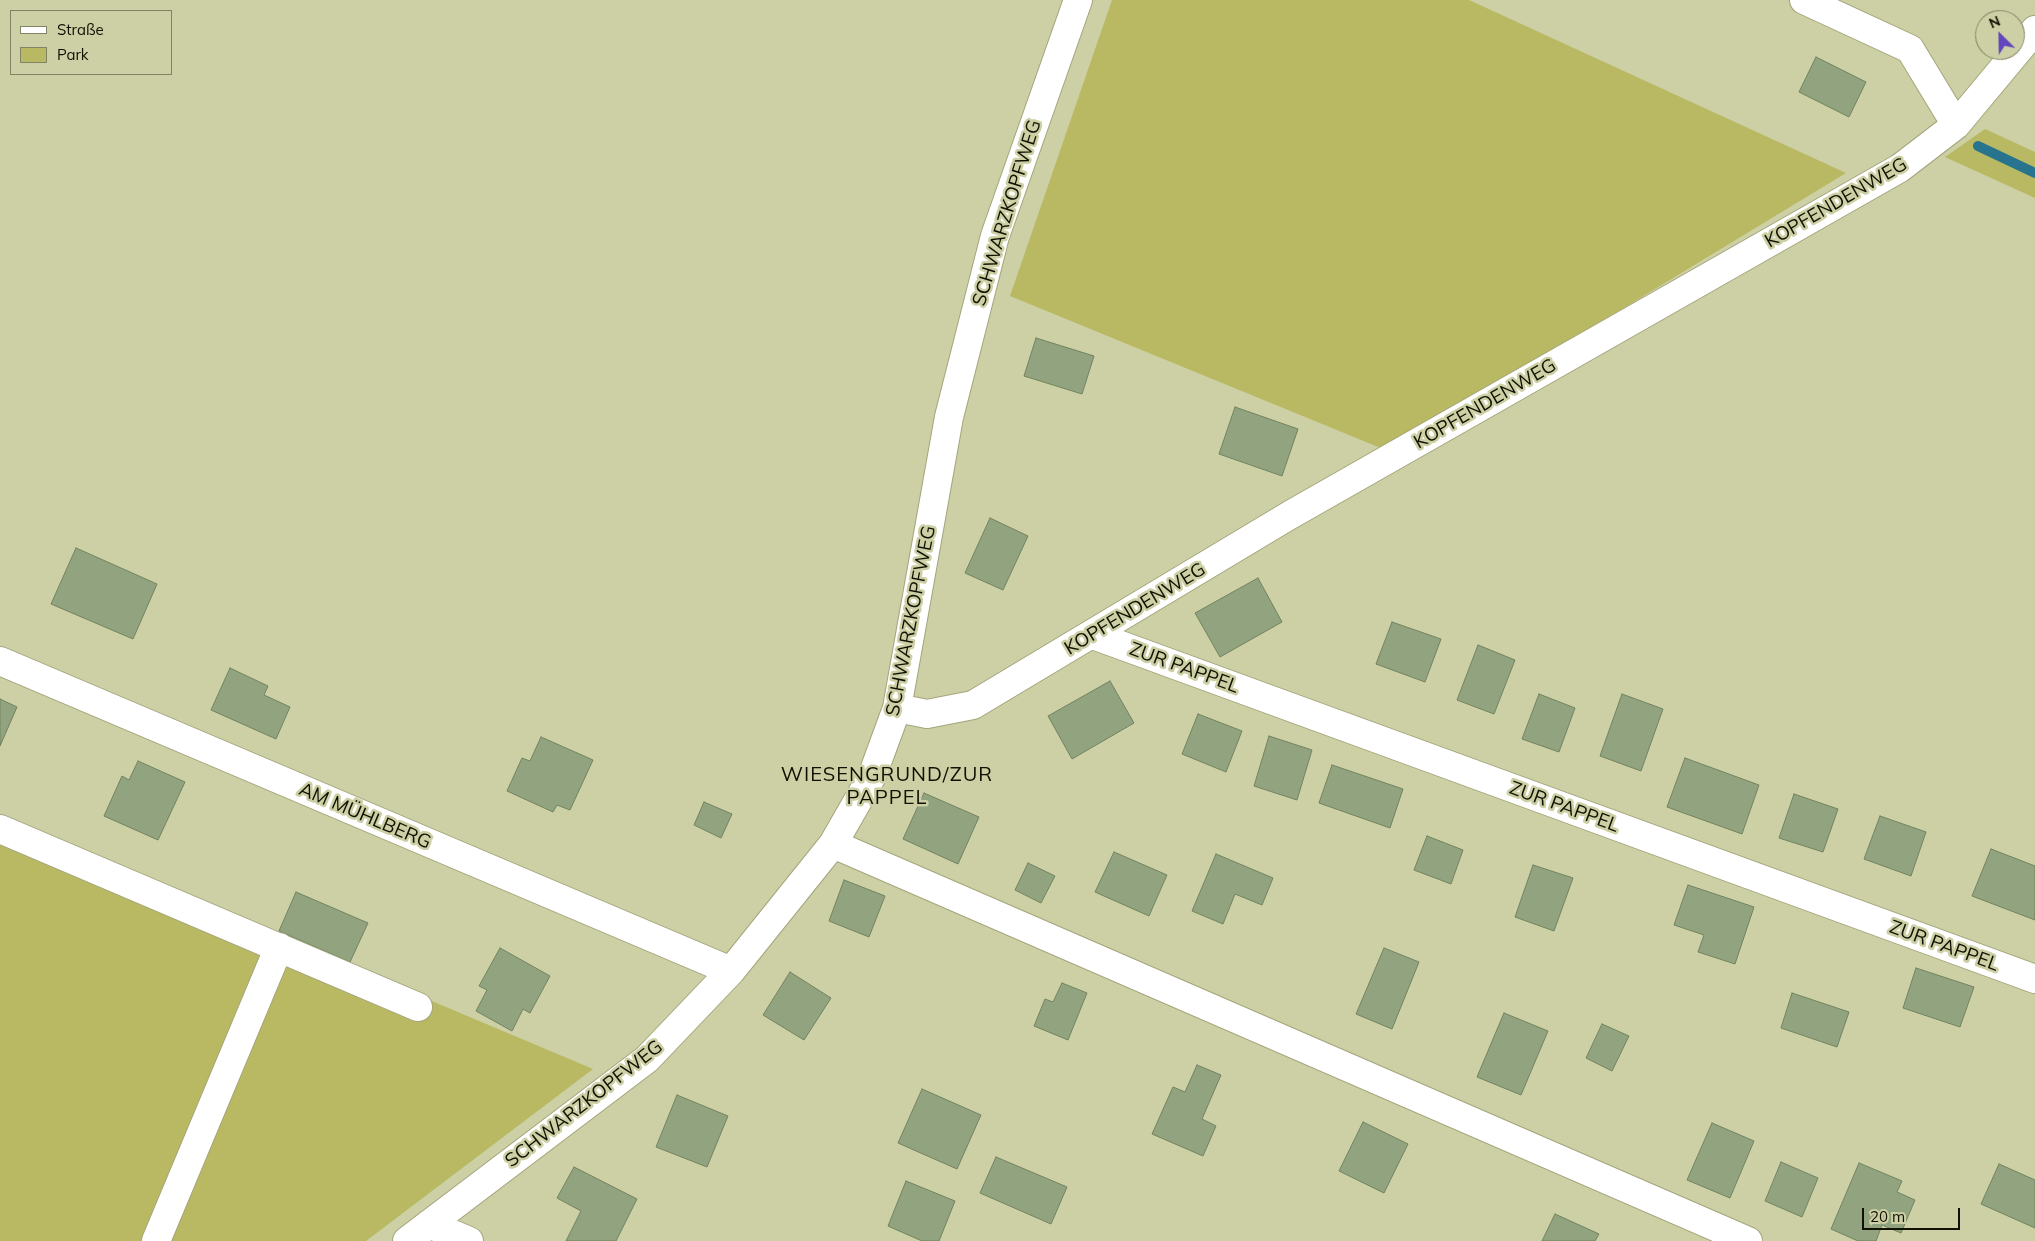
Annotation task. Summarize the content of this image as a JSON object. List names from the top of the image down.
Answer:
{
  "streets": {
    "street": [
      "KOPFENDENWEG",
      "SCHWARZKOPFWEG",
      "ZUR PAPPEL",
      "AM MÜHLBERG"
    ]
  },
  "crossings": [
    ["KOPFENDENWEG", "SCHWARZKOPFWEG"],
    ["KOPFENDENWEG", "ZUR PAPPEL"],
    ["SCHWARZKOPFWEG", "AM MÜHLBERG"]
  ],
  "districts": ["WIESENGRUND/ZUR PAPPEL"],
  "legend": ["Straße", "Park"],
  "scale_bar": "20 m",
  "north": "top left"
}
